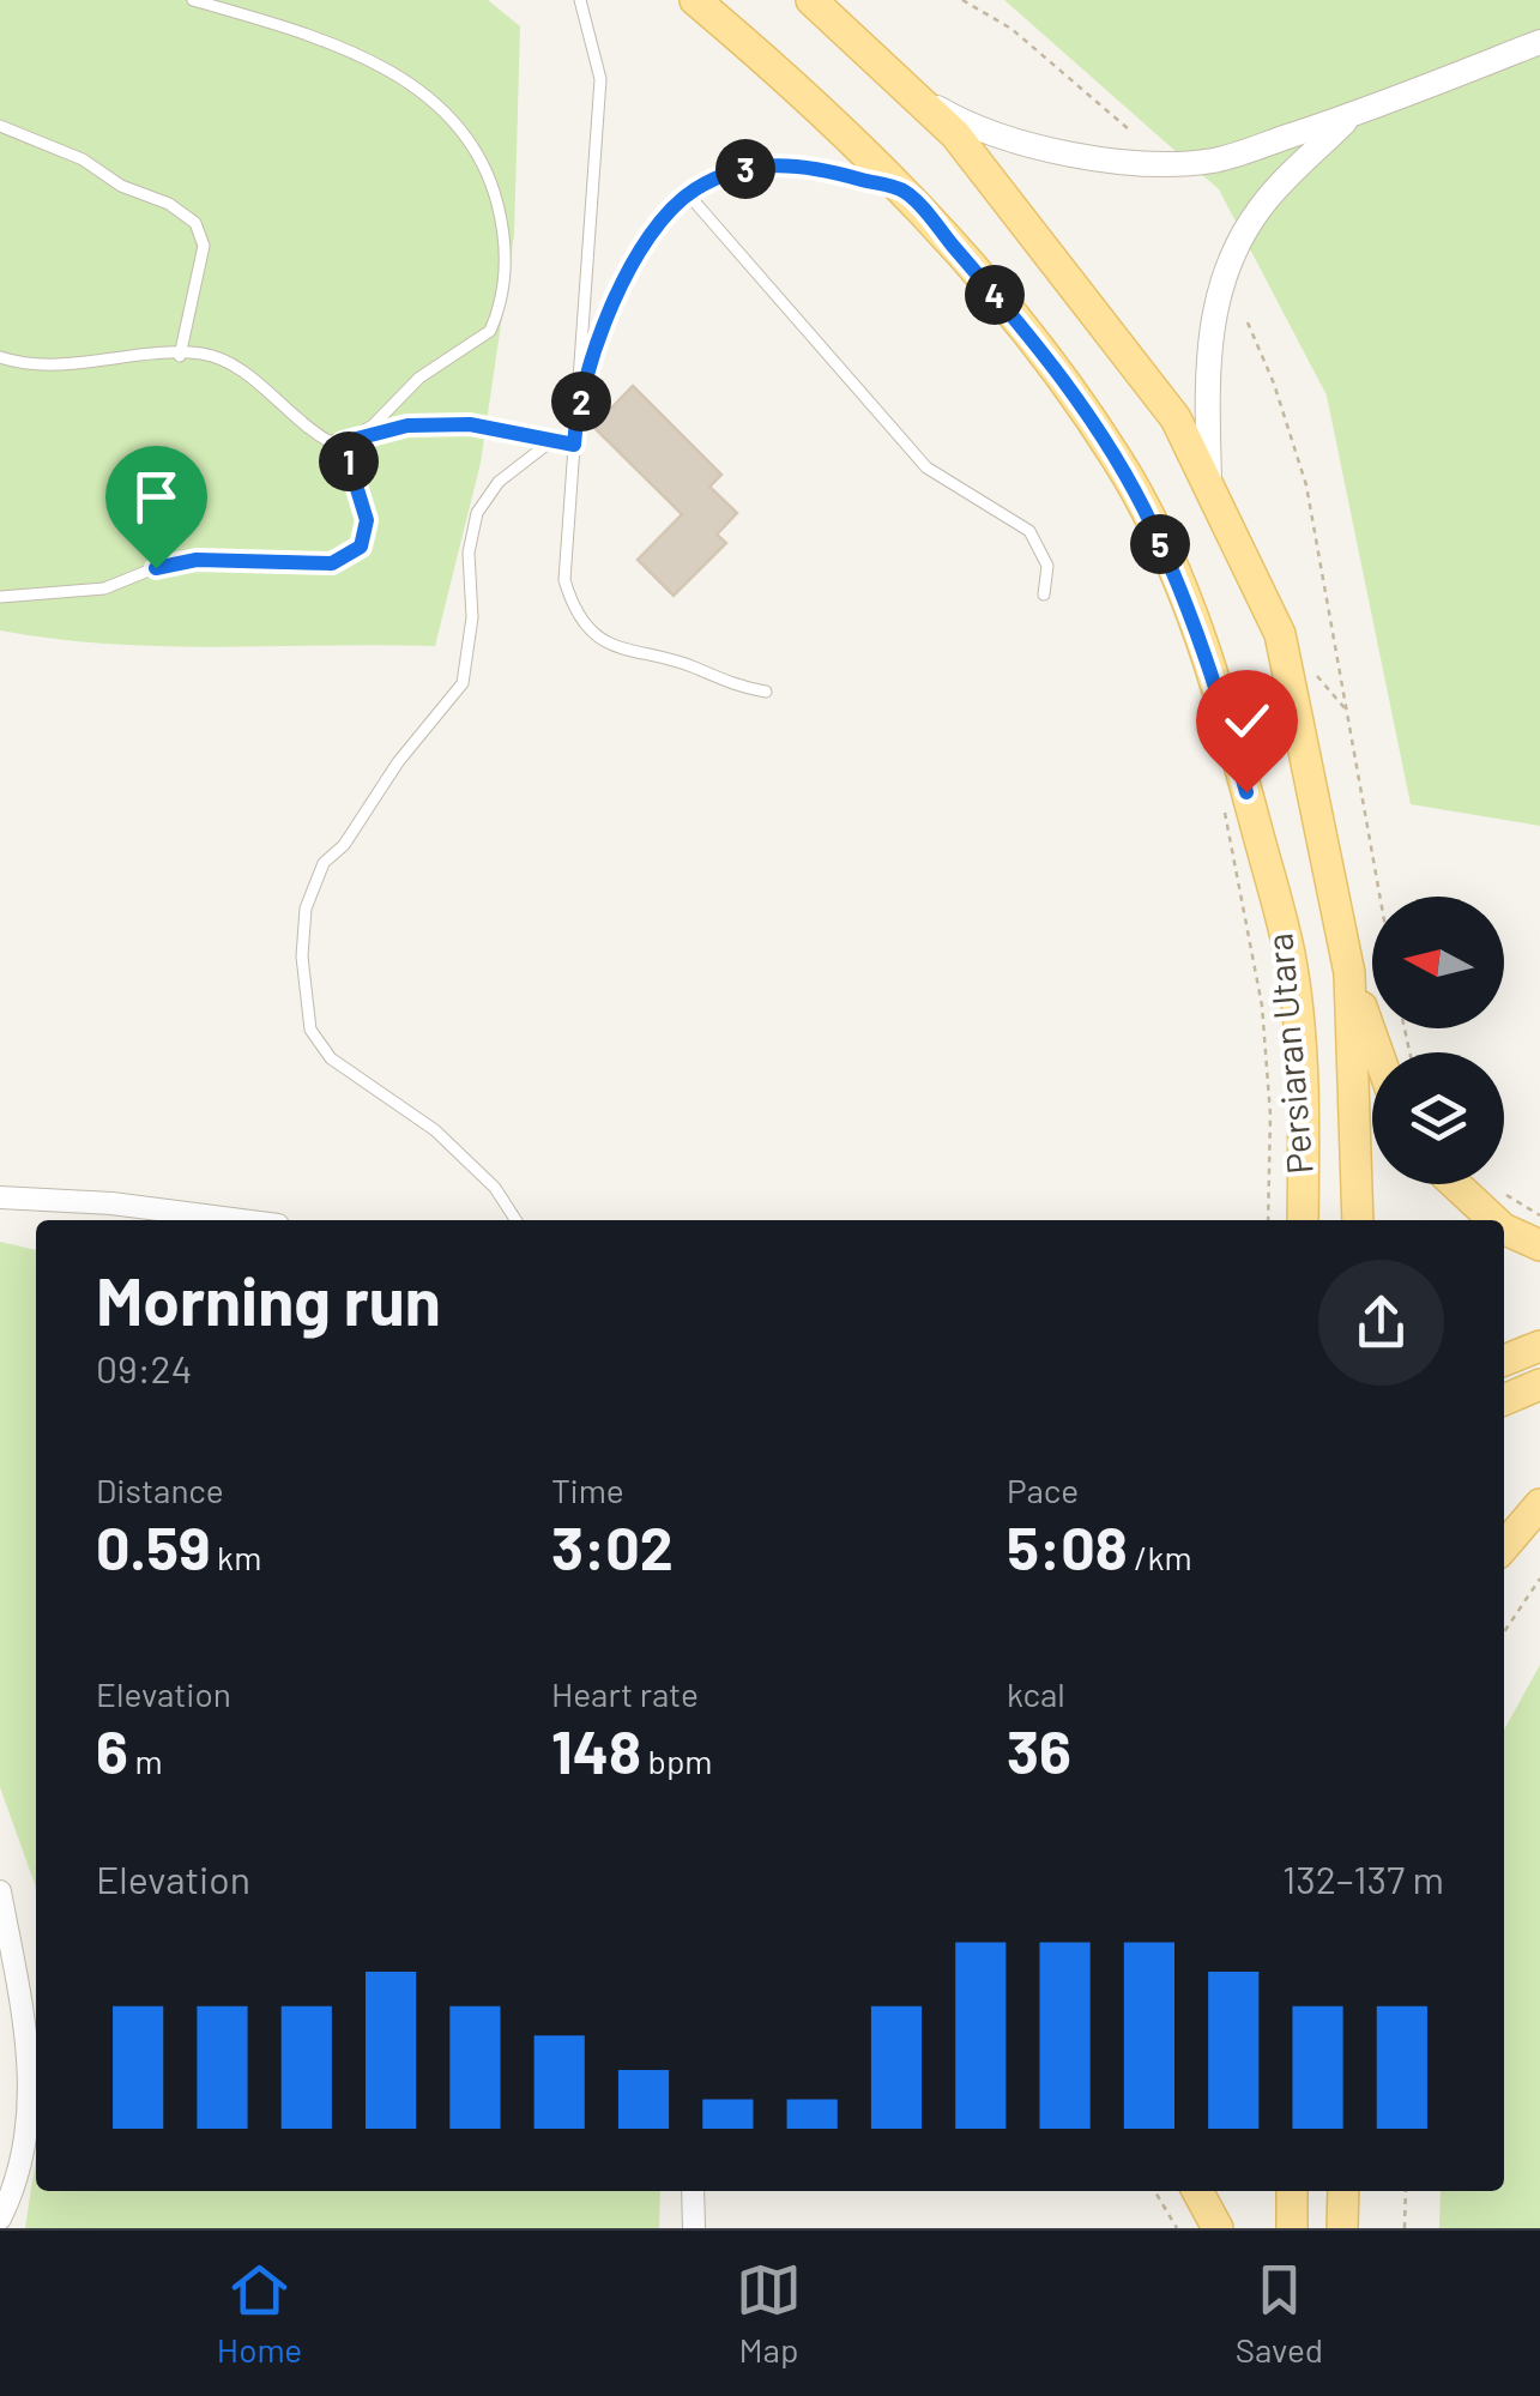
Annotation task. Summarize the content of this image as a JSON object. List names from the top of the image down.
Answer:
{
  "streets": {
    "main road": ["Persiaran Utara"]
  },
  "north": "left",
  "page": {
    "pins": [
      "3",
      "4",
      "2",
      "1",
      "5"
    ],
    "heading": ["Morning run", "09:24"],
    "stats": [
      ["Distance", "0.59 km"],
      ["Time", "3:02"],
      ["Pace", "5:08 /km"],
      ["Elevation", "6 m"],
      ["Heart rate", "148 bpm"],
      ["kcal", "36"]
    ],
    "chart": ["Elevation", "132–137 m"],
    "tabs": ["Home", "Map", "Saved"]
  }
}
